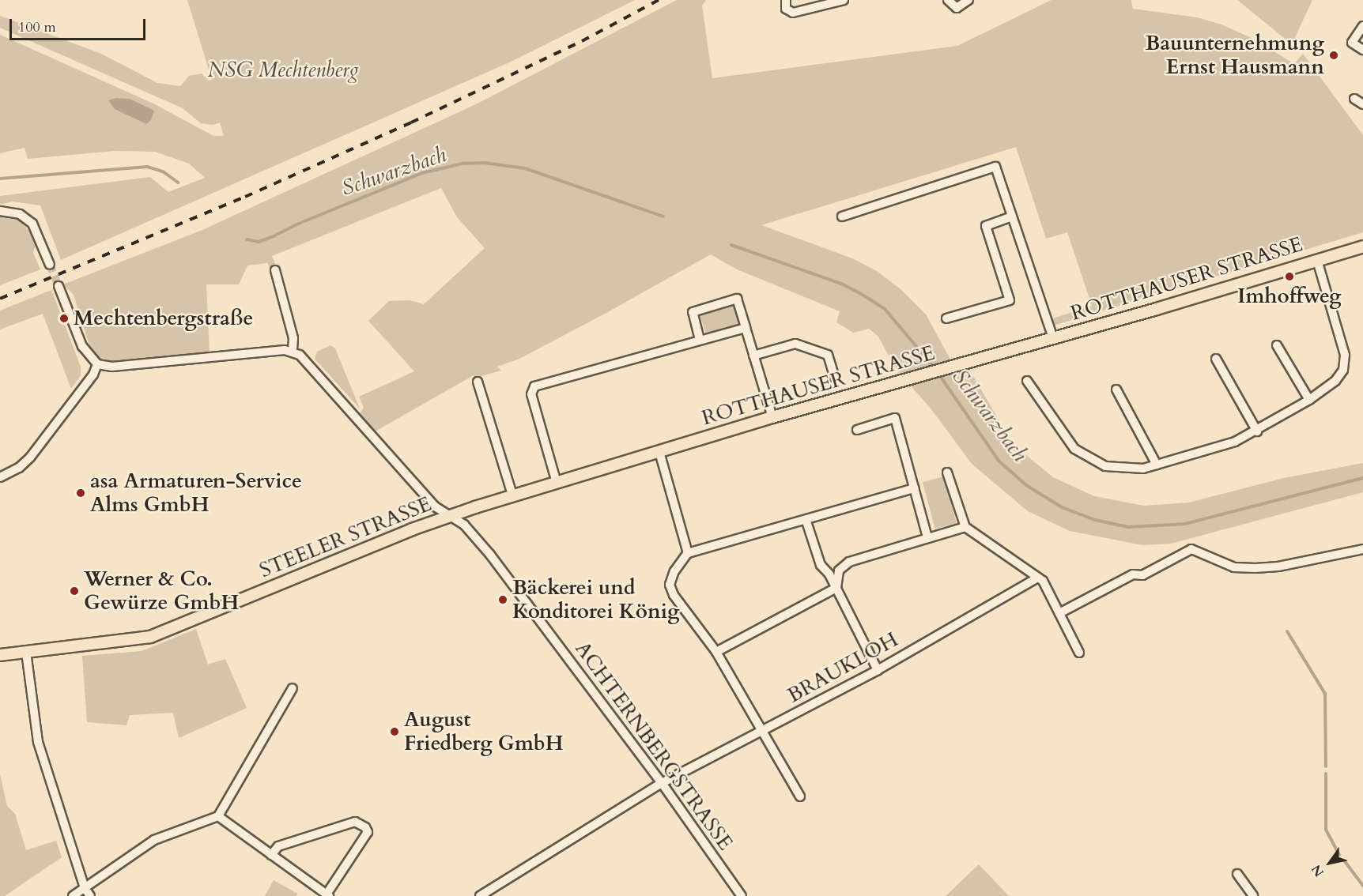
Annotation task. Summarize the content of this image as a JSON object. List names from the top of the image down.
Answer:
{
  "streets": {
    "main road": ["ROTTHAUSER STRASSE", "STEELER STRASSE"],
    "street": ["BRAUKLOH", "ACHTERNBERGSTRASSE"]
  },
  "crossings": [
    ["ROTTHAUSER STRASSE", "STEELER STRASSE"],
    ["STEELER STRASSE", "ACHTERNBERGSTRASSE"],
    ["BRAUKLOH", "ACHTERNBERGSTRASSE"]
  ],
  "water": ["Schwarzbach"],
  "parks": ["NSG Mechtenberg"],
  "places": [
    "Bauunternehmung Ernst Hausmann",
    "Imhoffweg",
    "Mechtenbergstraße",
    "asa Armaturen-Service Alms GmbH",
    "Werner & Co. Gewürze GmbH",
    "Bäckerei und Konditorei König",
    "August Friedberg GmbH"
  ],
  "scale_bar": "100 m",
  "north": "bottom left"
}
